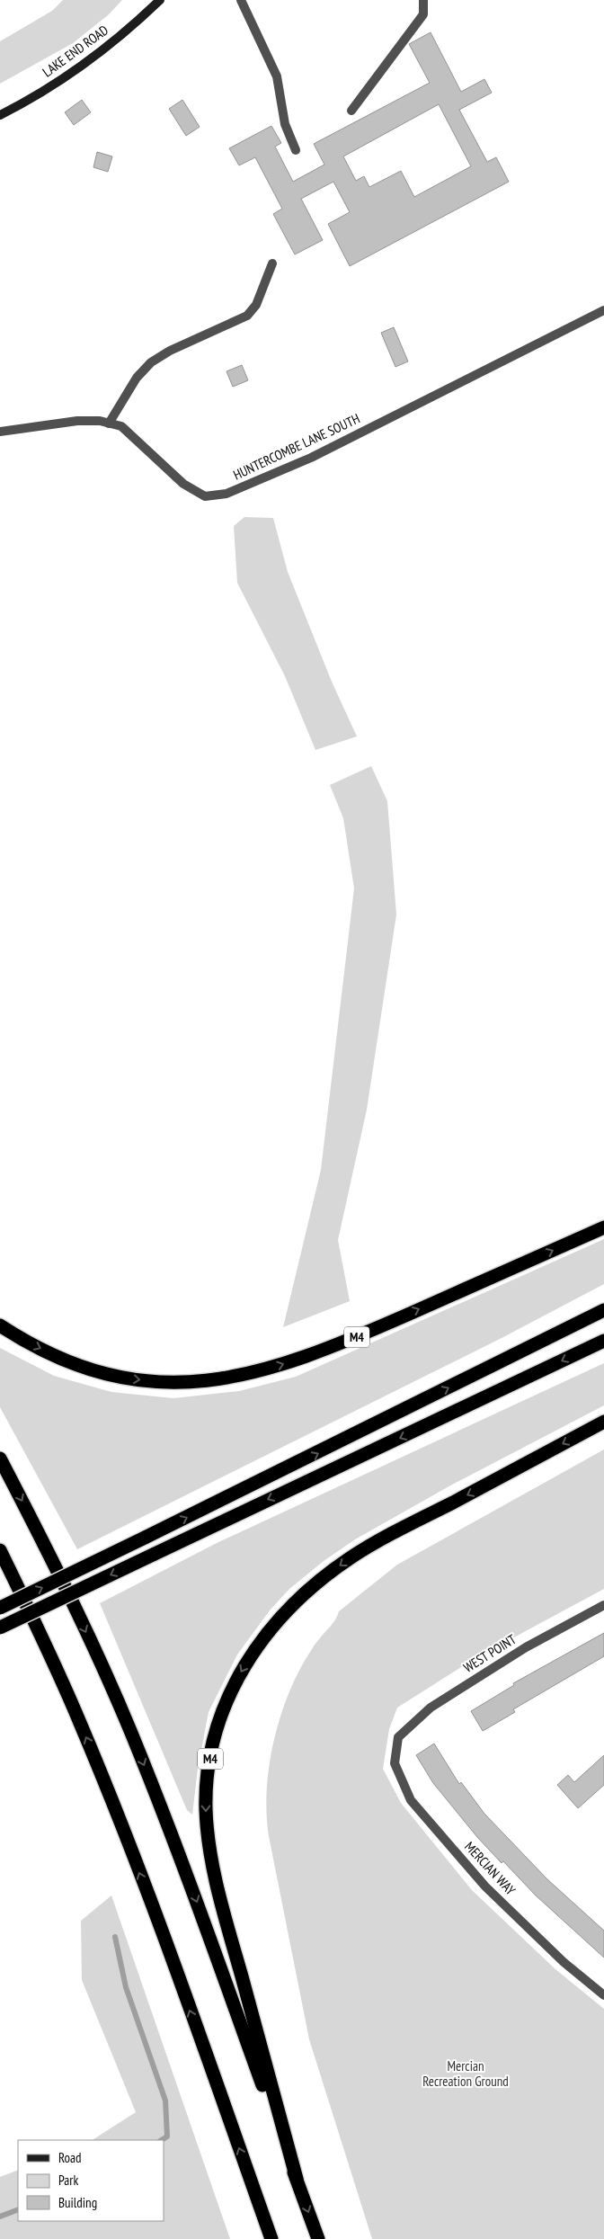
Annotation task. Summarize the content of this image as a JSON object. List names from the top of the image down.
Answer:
{
  "streets": {
    "highway": ["M4"],
    "main road": ["LAKE END ROAD"],
    "street": ["HUNTERCOMBE LANE SOUTH", "WEST POINT", "MERCIAN WAY"]
  },
  "crossings": [
    ["WEST POINT", "MERCIAN WAY"]
  ],
  "parks": ["Mercian Recreation Ground"],
  "legend": ["Road", "Park", "Building"]
}
